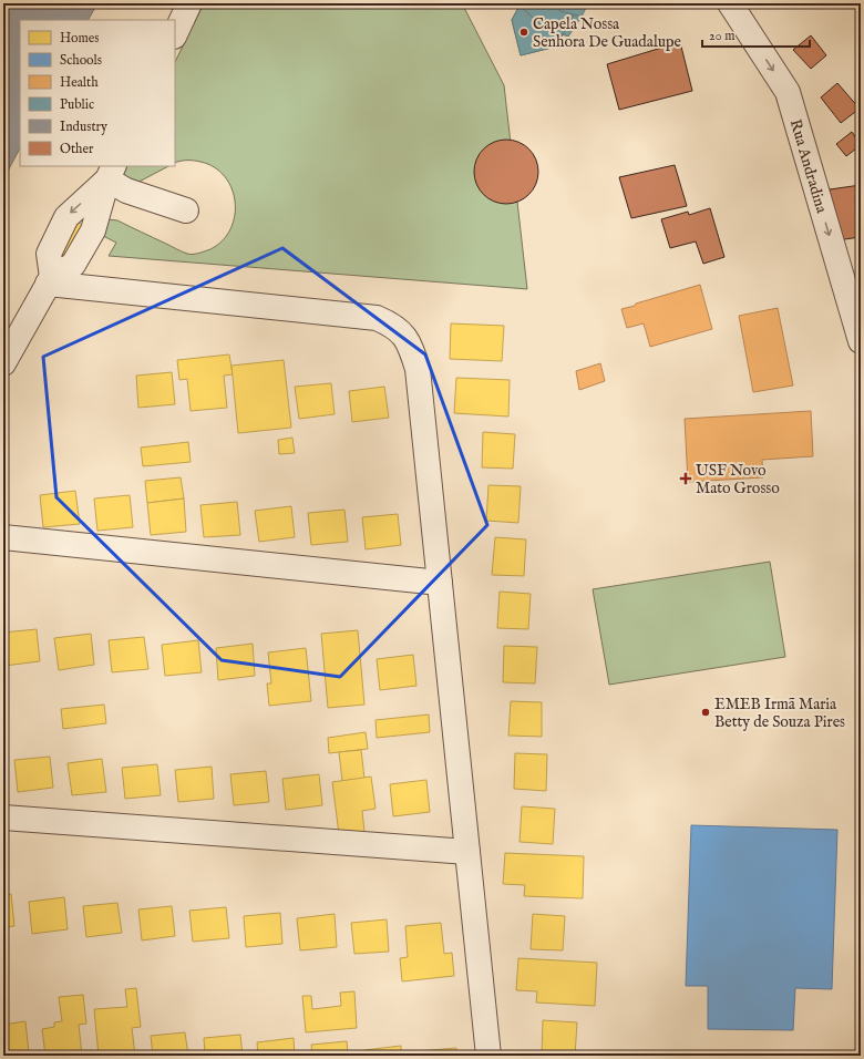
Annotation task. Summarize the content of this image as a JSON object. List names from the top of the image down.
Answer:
{
  "streets": {
    "street": ["Rua Andradina"]
  },
  "one_way": ["Rua Andradina"],
  "places": {
    "other": ["Capela Nossa Senhora De Guadalupe", "EMEB Irmã Maria Betty de Souza Pires"],
    "health": ["USF Novo Mato Grosso"]
  },
  "legend": [
    "Homes",
    "Schools",
    "Health",
    "Public",
    "Industry",
    "Other"
  ],
  "scale_bar": "20 m"
}
